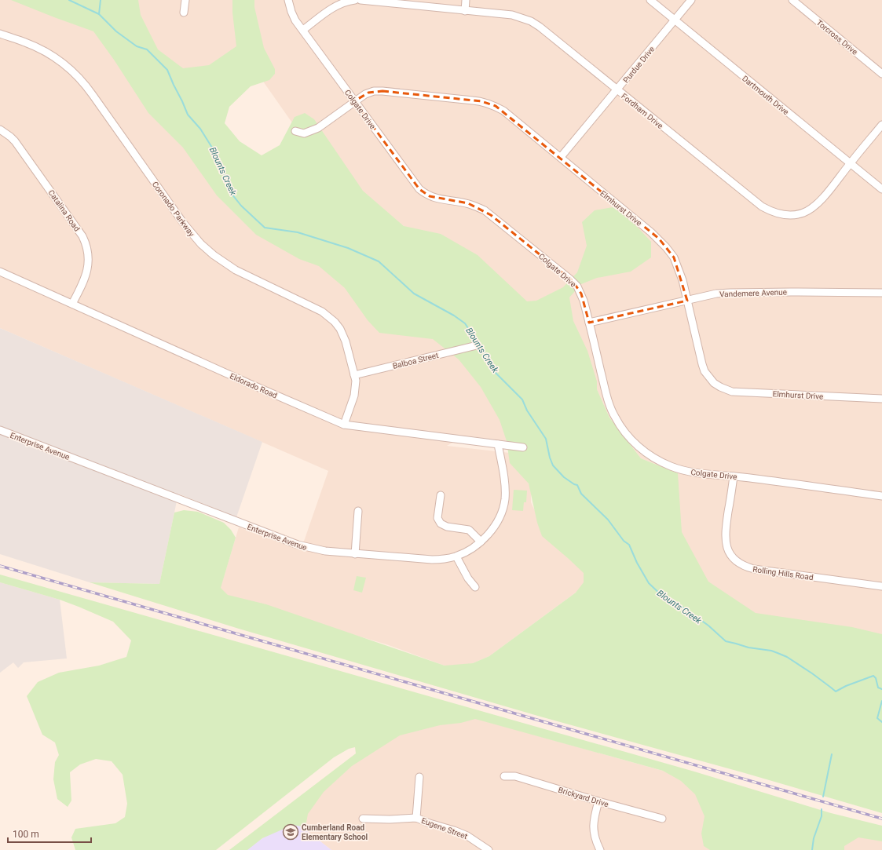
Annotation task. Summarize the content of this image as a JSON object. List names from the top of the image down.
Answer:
{
  "streets": {
    "street": [
      "Torcross Drive",
      "Purdue Drive",
      "Dartmouth Drive",
      "Colgate Drive",
      "Fordham Drive",
      "Elmhurst Drive",
      "Coronado Parkway",
      "Catalina Road",
      "Vandemere Avenue",
      "Balboa Street",
      "Eldorado Road",
      "Enterprise Avenue",
      "Rolling Hills Road",
      "Brickyard Drive",
      "Eugene Street"
    ]
  },
  "crossings": [
    ["Purdue Drive", "Dartmouth Drive"],
    ["Purdue Drive", "Fordham Drive"],
    ["Purdue Drive", "Elmhurst Drive"],
    ["Dartmouth Drive", "Fordham Drive"],
    ["Colgate Drive", "Elmhurst Drive"],
    ["Colgate Drive", "Vandemere Avenue"],
    ["Colgate Drive", "Rolling Hills Road"],
    ["Elmhurst Drive", "Vandemere Avenue"],
    ["Coronado Parkway", "Balboa Street"],
    ["Coronado Parkway", "Eldorado Road"],
    ["Catalina Road", "Eldorado Road"],
    ["Eldorado Road", "Enterprise Avenue"]
  ],
  "water": ["Blounts Creek"],
  "places": {
    "school or university": ["Cumberland Road Elementary School"]
  },
  "scale_bar": "100 m"
}
